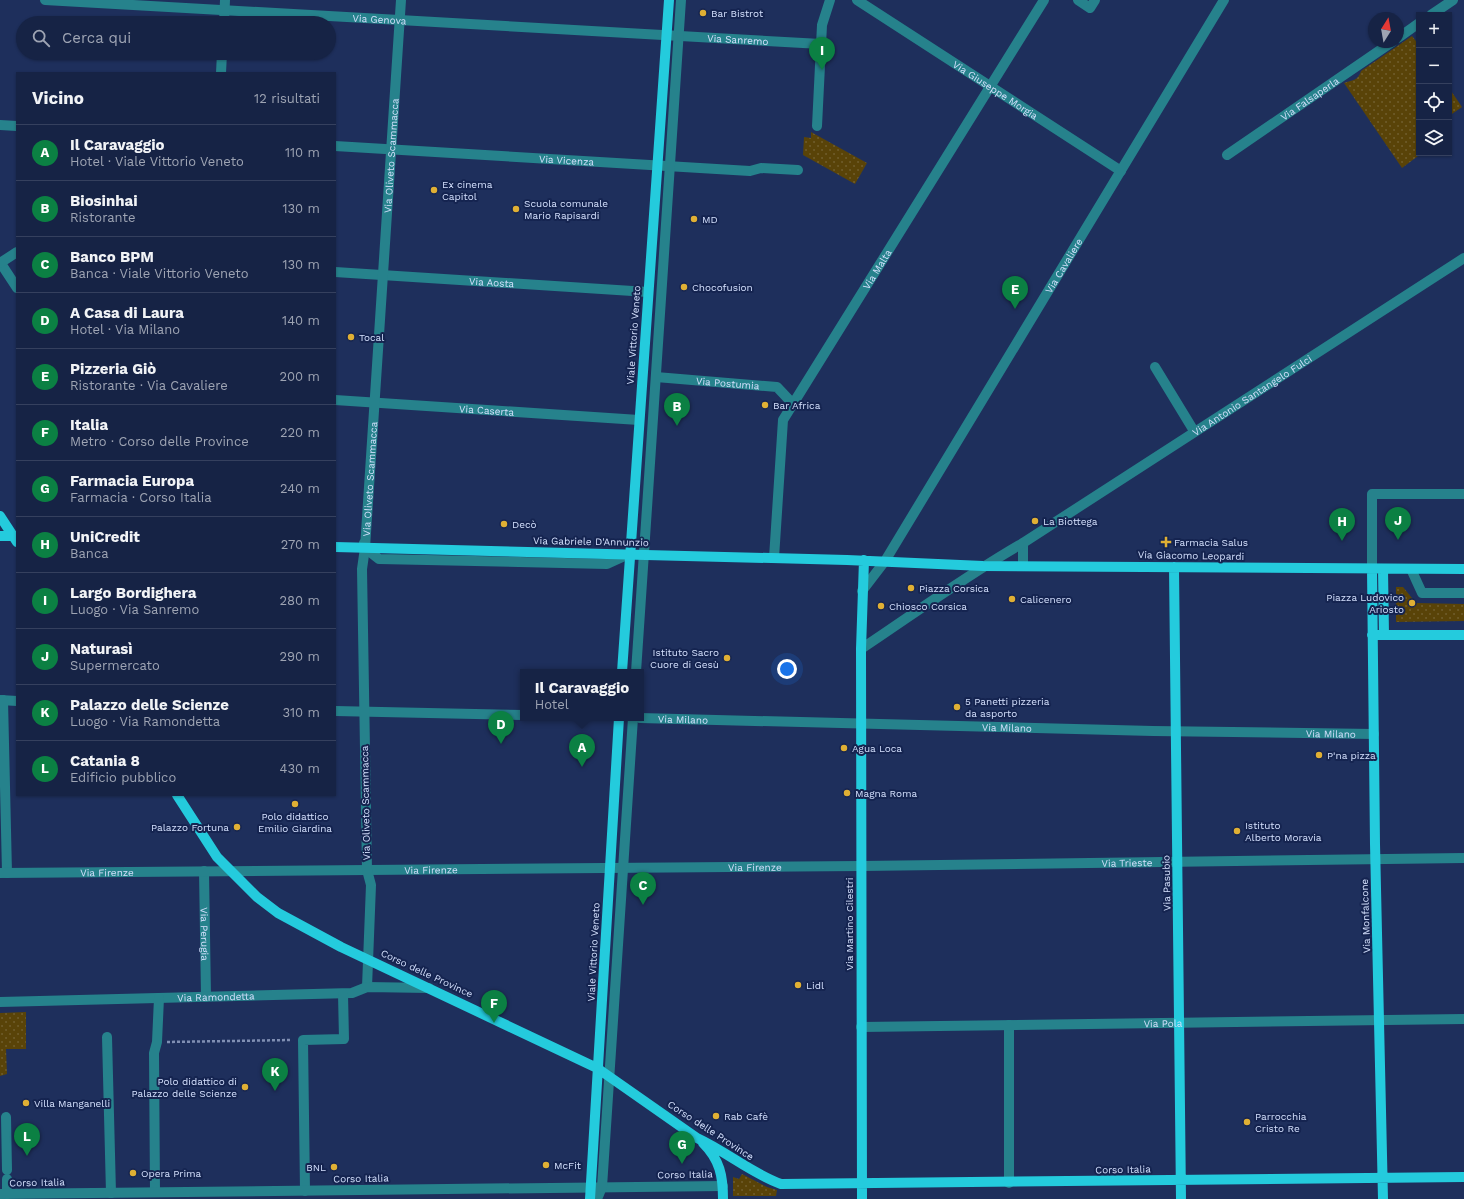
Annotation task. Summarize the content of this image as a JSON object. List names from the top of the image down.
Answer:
{
  "streets": {
    "main road": [
      "Viale Vittorio Veneto",
      "Via Gabriele D'Annunzio",
      "Via Giacomo Leopardi",
      "Via Pasubio",
      "Via Monfalcone",
      "Via Martino Cilestri",
      "Corso delle Province",
      "Corso Italia"
    ],
    "street": [
      "Via Genova",
      "Via Sanremo",
      "Via Giuseppe Morgia",
      "Via Falsaperla",
      "Via Oliveto Scammacca",
      "Via Vicenza",
      "Via Cavaliere",
      "Via Malta",
      "Via Aosta",
      "Via Postumia",
      "Via Antonio Santangelo Fulci",
      "Via Caserta",
      "Via Milano",
      "Via Trieste",
      "Via Firenze",
      "Via Perugia",
      "Via Ramondetta",
      "Via Pola"
    ]
  },
  "crossings": [
    ["Via Genova", "Via Sanremo"],
    ["Via Genova", "Via Oliveto Scammacca"],
    ["Via Genova", "Viale Vittorio Veneto"],
    ["Via Sanremo", "Viale Vittorio Veneto"],
    ["Via Giuseppe Morgia", "Via Cavaliere"],
    ["Via Giuseppe Morgia", "Via Malta"],
    ["Via Oliveto Scammacca", "Via Vicenza"],
    ["Via Oliveto Scammacca", "Via Aosta"],
    ["Via Oliveto Scammacca", "Via Caserta"],
    ["Via Oliveto Scammacca", "Via Gabriele D'Annunzio"],
    ["Via Oliveto Scammacca", "Via Firenze"],
    ["Via Oliveto Scammacca", "Corso delle Province"],
    ["Via Oliveto Scammacca", "Via Ramondetta"],
    ["Via Vicenza", "Viale Vittorio Veneto"],
    ["Via Cavaliere", "Via Gabriele D'Annunzio"],
    ["Via Cavaliere", "Via Martino Cilestri"],
    ["Via Malta", "Via Postumia"],
    ["Via Malta", "Via Gabriele D'Annunzio"],
    ["Via Aosta", "Viale Vittorio Veneto"],
    ["Viale Vittorio Veneto", "Via Caserta"],
    ["Viale Vittorio Veneto", "Via Gabriele D'Annunzio"],
    ["Viale Vittorio Veneto", "Via Firenze"],
    ["Viale Vittorio Veneto", "Corso delle Province"],
    ["Viale Vittorio Veneto", "Corso Italia"],
    ["Via Antonio Santangelo Fulci", "Via Gabriele D'Annunzio"],
    ["Via Antonio Santangelo Fulci", "Via Giacomo Leopardi"],
    ["Via Antonio Santangelo Fulci", "Via Martino Cilestri"],
    ["Via Gabriele D'Annunzio", "Via Giacomo Leopardi"],
    ["Via Gabriele D'Annunzio", "Via Martino Cilestri"],
    ["Via Giacomo Leopardi", "Via Pasubio"],
    ["Via Giacomo Leopardi", "Via Monfalcone"],
    ["Via Milano", "Via Pasubio"],
    ["Via Milano", "Via Monfalcone"],
    ["Via Milano", "Via Martino Cilestri"],
    ["Via Trieste", "Via Firenze"],
    ["Via Trieste", "Via Pasubio"],
    ["Via Trieste", "Via Monfalcone"],
    ["Via Trieste", "Via Martino Cilestri"],
    ["Via Firenze", "Via Martino Cilestri"],
    ["Via Firenze", "Via Perugia"],
    ["Via Firenze", "Corso delle Province"],
    ["Via Pasubio", "Via Pola"],
    ["Via Pasubio", "Corso Italia"],
    ["Via Monfalcone", "Via Pola"],
    ["Via Monfalcone", "Corso Italia"],
    ["Via Martino Cilestri", "Via Pola"],
    ["Via Martino Cilestri", "Corso Italia"],
    ["Via Perugia", "Via Ramondetta"],
    ["Corso delle Province", "Via Ramondetta"],
    ["Corso delle Province", "Corso Italia"]
  ],
  "places": {
    "other": [
      "Bar Bistrot",
      "Ex cinema Capitol",
      "Scuola comunale Mario Rapisardi",
      "MD",
      "Chocofusion",
      "Tocal",
      "Bar Africa",
      "La Biottega",
      "Decò",
      "Piazza Corsica",
      "Calicenero",
      "Piazza Ludovico Ariosto",
      "Chiosco Corsica",
      "Istituto Sacro Cuore di Gesù",
      "5 Panetti pizzeria da asporto",
      "Agua Loca",
      "P'na pizza",
      "Magna Roma",
      "Polo didattico Emilio Giardina",
      "Palazzo Fortuna",
      "Istituto Alberto Moravia",
      "Lidl",
      "Polo didattico di Palazzo delle Scienze",
      "Villa Manganelli",
      "Rab Cafè",
      "Parrocchia Cristo Re",
      "McFit",
      "BNL",
      "Opera Prima"
    ],
    "health": ["Farmacia Salus"]
  },
  "north": "top",
  "page": {
    "map_buttons": ["+", "−"],
    "search": "Cerca qui",
    "pins": [
      "I",
      "E",
      "B",
      "J",
      "H",
      "D",
      "A",
      "C",
      "F",
      "K",
      "L",
      "G"
    ],
    "heading": ["Vicino", "12 risultati"],
    "list": [
      {
        "mark": "A",
        "name": "Il Caravaggio",
        "note": "Hotel · Viale Vittorio Veneto",
        "value": "110 m"
      },
      {
        "mark": "B",
        "name": "Biosinhai",
        "note": "Ristorante",
        "value": "130 m"
      },
      {
        "mark": "C",
        "name": "Banco BPM",
        "note": "Banca · Viale Vittorio Veneto",
        "value": "130 m"
      },
      {
        "mark": "D",
        "name": "A Casa di Laura",
        "note": "Hotel · Via Milano",
        "value": "140 m"
      },
      {
        "mark": "E",
        "name": "Pizzeria Giò",
        "note": "Ristorante · Via Cavaliere",
        "value": "200 m"
      },
      {
        "mark": "F",
        "name": "Italia",
        "note": "Metro · Corso delle Province",
        "value": "220 m"
      },
      {
        "mark": "G",
        "name": "Farmacia Europa",
        "note": "Farmacia · Corso Italia",
        "value": "240 m"
      },
      {
        "mark": "H",
        "name": "UniCredit",
        "note": "Banca",
        "value": "270 m"
      },
      {
        "mark": "I",
        "name": "Largo Bordighera",
        "note": "Luogo · Via Sanremo",
        "value": "280 m"
      },
      {
        "mark": "J",
        "name": "Naturasì",
        "note": "Supermercato",
        "value": "290 m"
      },
      {
        "mark": "K",
        "name": "Palazzo delle Scienze",
        "note": "Luogo · Via Ramondetta",
        "value": "310 m"
      },
      {
        "mark": "L",
        "name": "Catania 8",
        "note": "Edificio pubblico",
        "value": "430 m"
      }
    ],
    "popup": ["Il Caravaggio", "Hotel"]
  }
}
